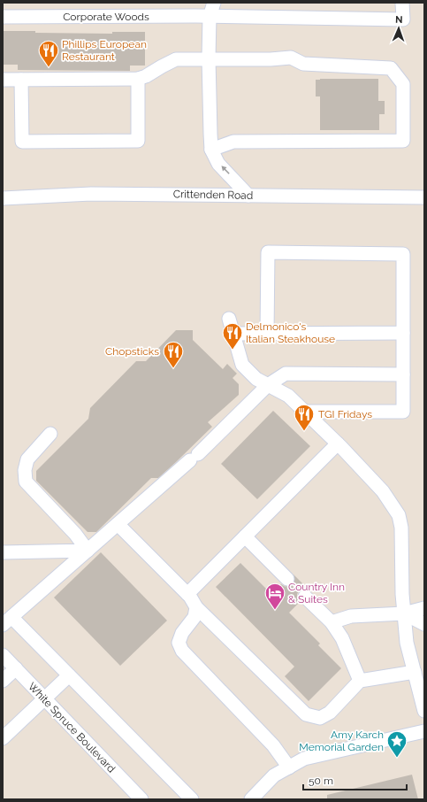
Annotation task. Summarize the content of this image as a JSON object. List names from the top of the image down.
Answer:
{
  "streets": {
    "street": ["Corporate Woods", "Crittenden Road", "White Spruce Boulevard"]
  },
  "places": {
    "restaurant": [
      "Phillips European Restaurant",
      "Delmonico's Italian Steakhouse",
      "Chopsticks",
      "TGI Fridays"
    ],
    "hotel": ["Country Inn & Suites"],
    "place": ["Amy Karch Memorial Garden"]
  },
  "scale_bar": "50 m",
  "north": "top"
}
